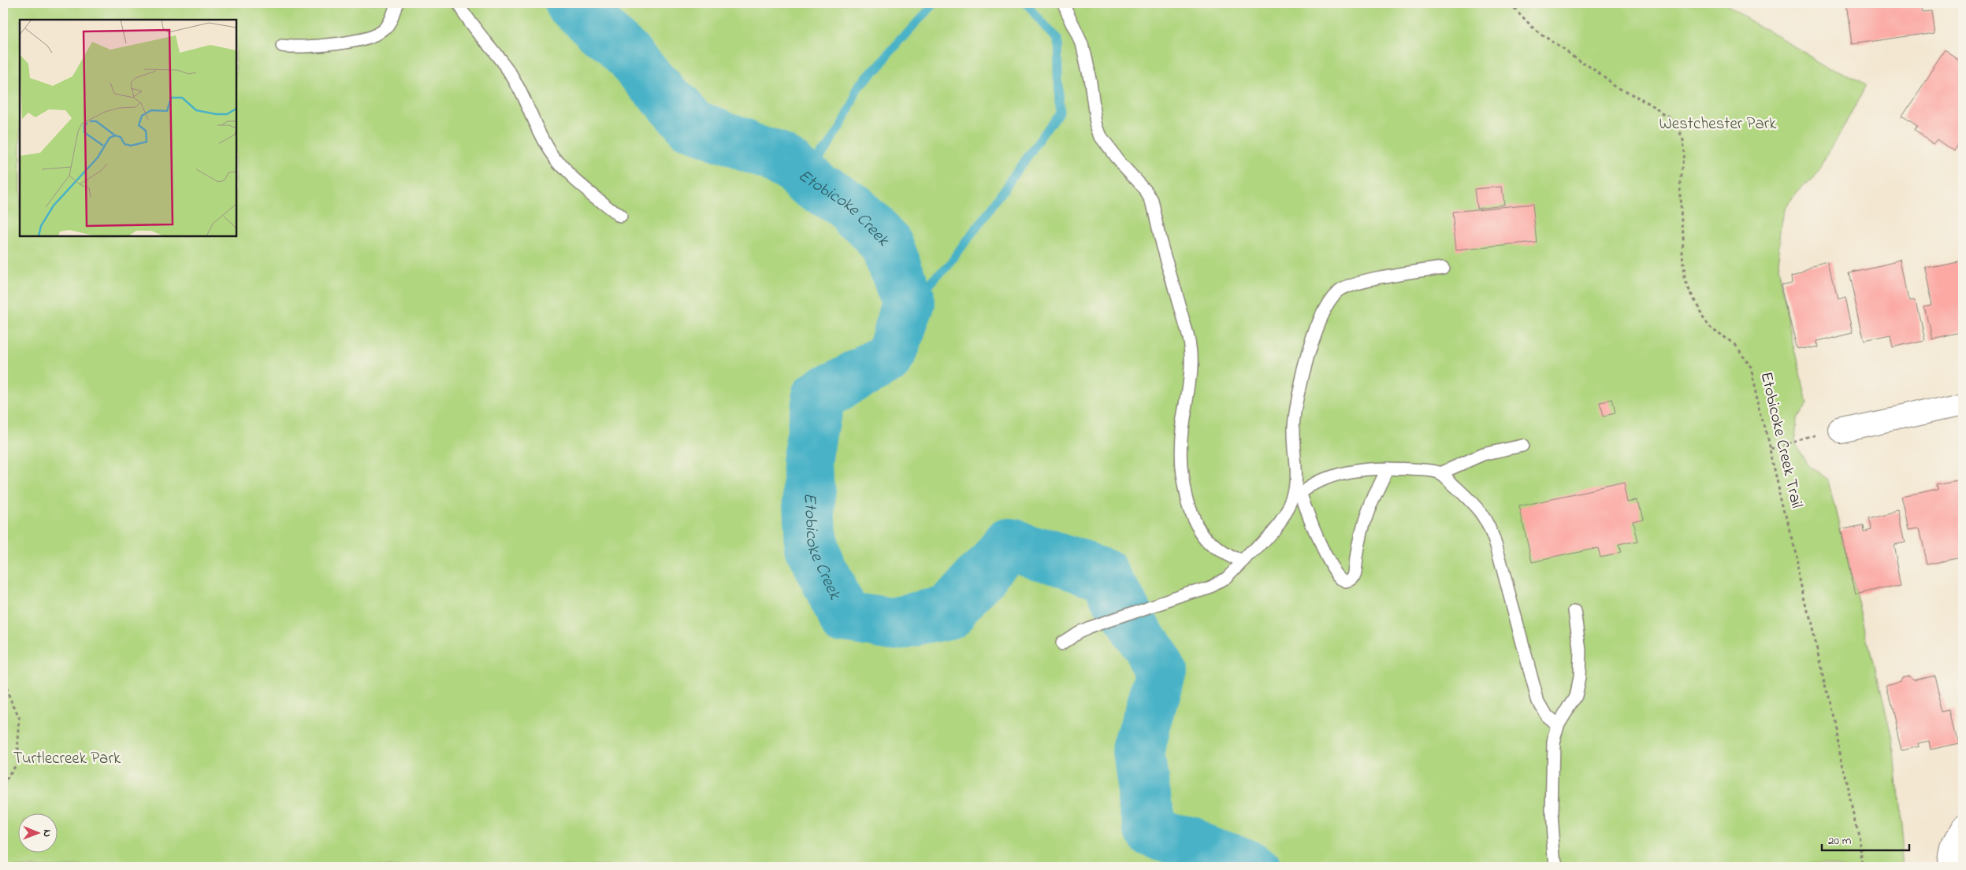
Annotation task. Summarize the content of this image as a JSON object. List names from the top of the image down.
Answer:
{
  "streets": {
    "path": ["Etobicoke Creek Trail"]
  },
  "water": ["Etobicoke Creek"],
  "parks": ["Westchester Park", "Turtlecreek Park"],
  "scale_bar": "20 m",
  "north": "right"
}
